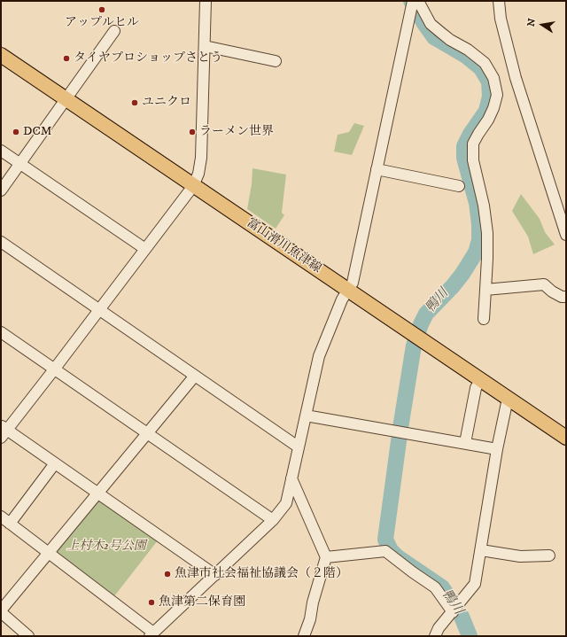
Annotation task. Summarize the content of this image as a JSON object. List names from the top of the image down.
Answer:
{
  "streets": {
    "main road": ["富山滑川魚津線"]
  },
  "water": ["鴨川"],
  "parks": ["上村木2号公園"],
  "places": [
    "アップルヒル",
    "タイヤプロショップさとう",
    "ユニクロ",
    "DCM",
    "ラーメン世界",
    "魚津市社会福祉協議会（２階）",
    "魚津第二保育園"
  ],
  "north": "left"
}
